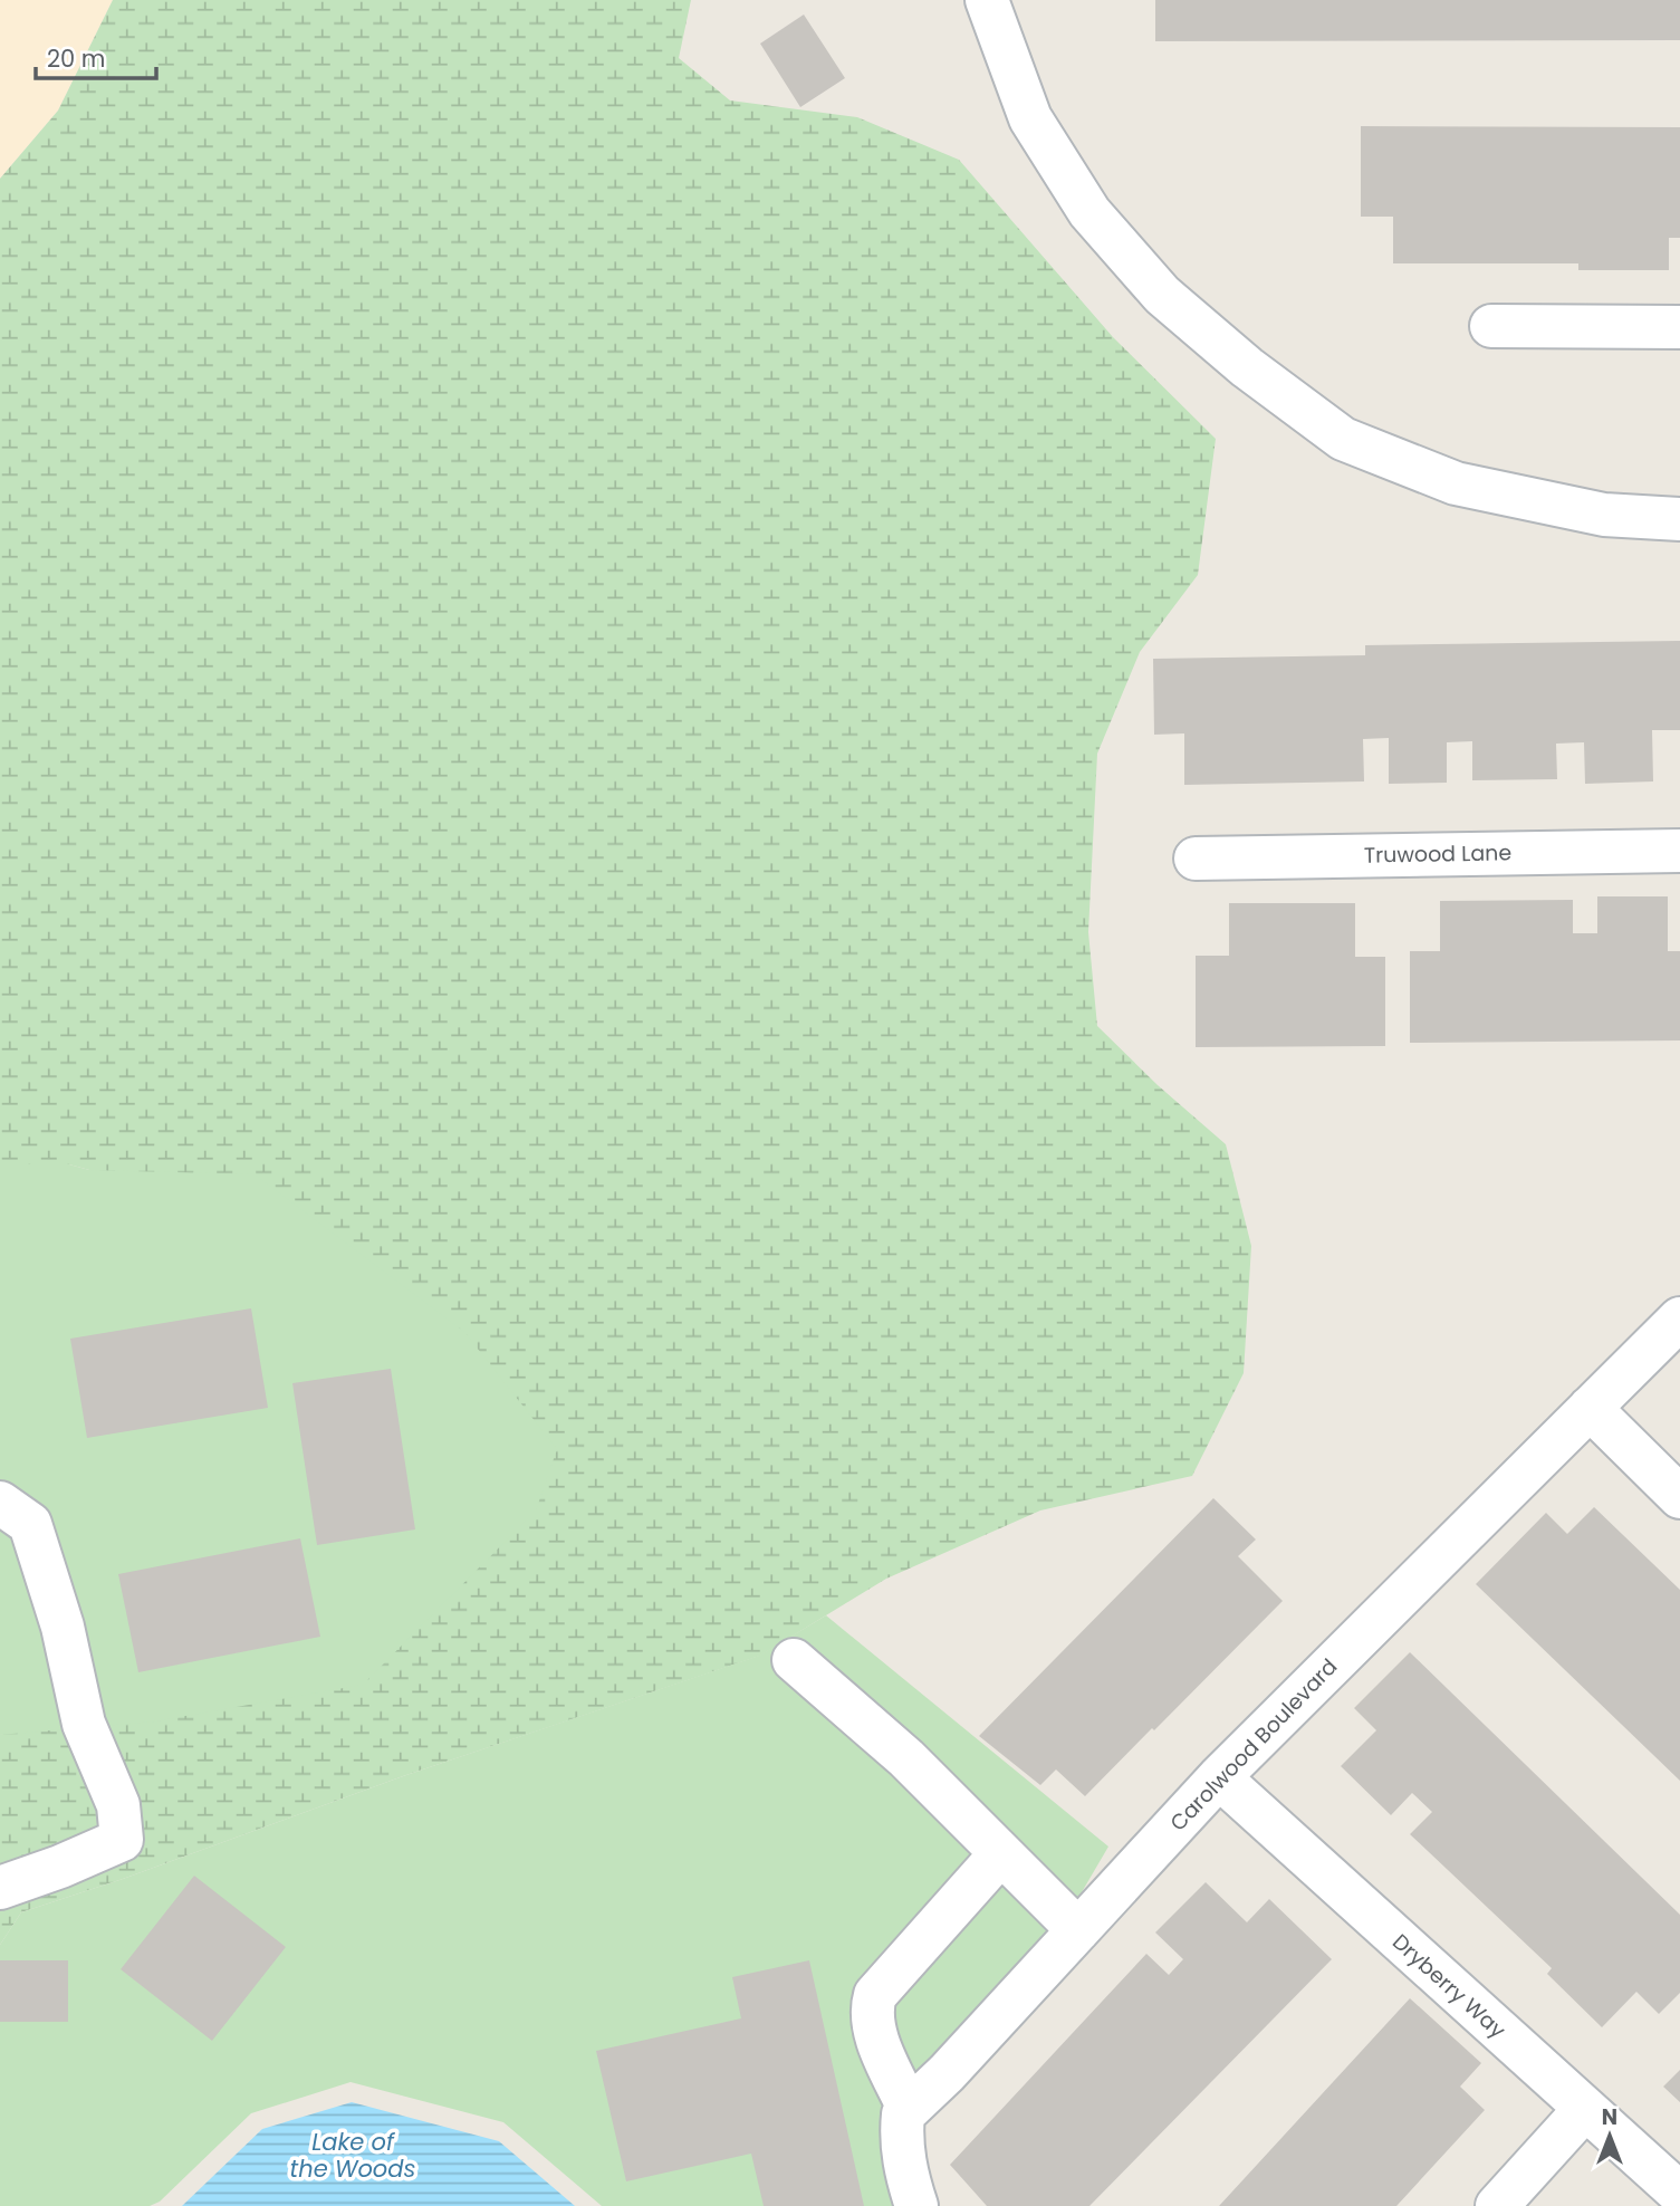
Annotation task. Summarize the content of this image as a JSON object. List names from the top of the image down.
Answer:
{
  "streets": {
    "street": ["Truwood Lane", "Carolwood Boulevard", "Dryberry Way"]
  },
  "crossings": [
    ["Carolwood Boulevard", "Dryberry Way"]
  ],
  "water": ["Lake of the Woods"],
  "scale_bar": "20 m",
  "north": "top"
}
